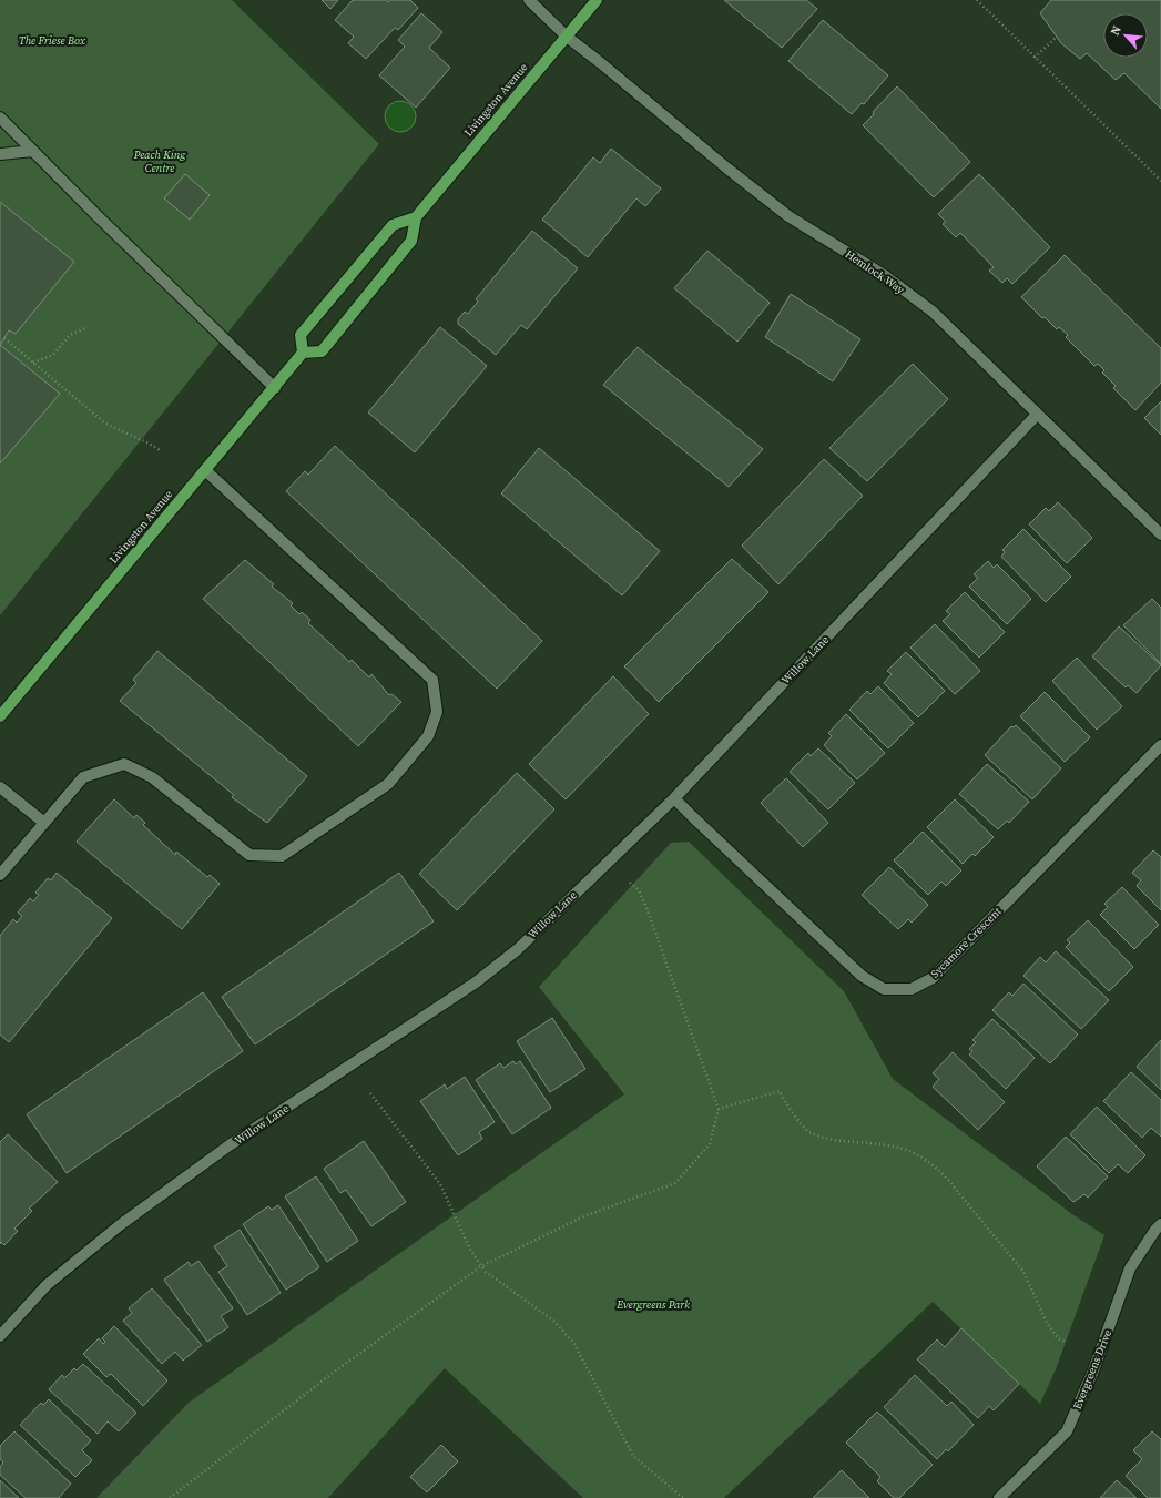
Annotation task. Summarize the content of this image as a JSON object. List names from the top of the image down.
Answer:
{
  "streets": {
    "main road": ["Livingston Avenue"],
    "street": [
      "Hemlock Way",
      "Willow Lane",
      "Sycamore Crescent",
      "Evergreens Drive"
    ]
  },
  "crossings": [
    ["Livingston Avenue", "Hemlock Way"],
    ["Hemlock Way", "Willow Lane"],
    ["Willow Lane", "Sycamore Crescent"]
  ],
  "parks": ["The Friese Box", "Peach King Centre", "Evergreens Park"],
  "north": "top left"
}
